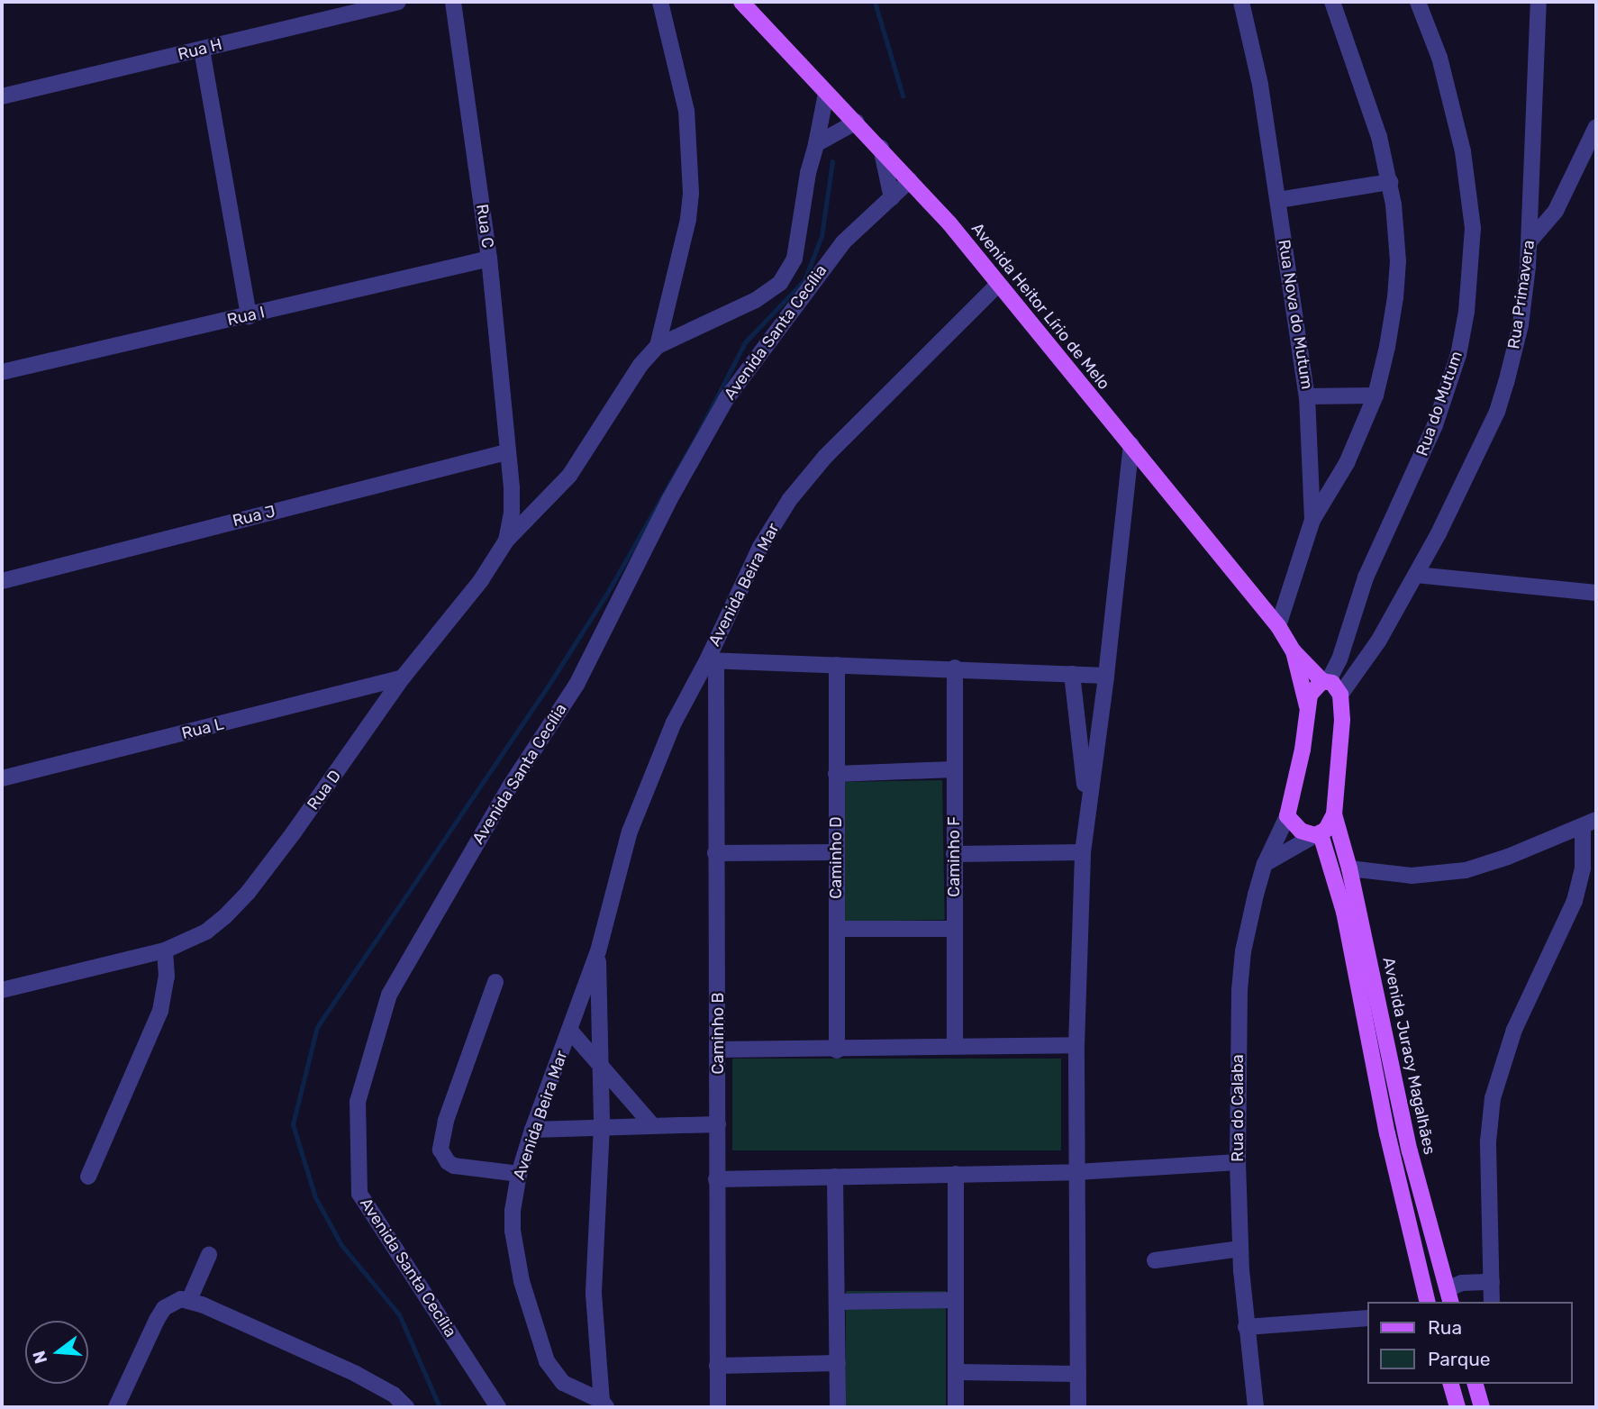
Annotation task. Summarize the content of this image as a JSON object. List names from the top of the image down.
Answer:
{
  "streets": {
    "main road": ["Avenida Heitor Lírio de Melo", "Avenida Juracy Magalhães"],
    "street": [
      "Rua H",
      "Rua C",
      "Rua Primavera",
      "Rua Nova do Mutum",
      "Rua I",
      "Avenida Santa Cecília",
      "Rua do Mutum",
      "Rua J",
      "Avenida Beira Mar",
      "Rua L",
      "Rua D",
      "Caminho F",
      "Caminho D",
      "Caminho B",
      "Rua do Calaba"
    ]
  },
  "crossings": [
    ["Rua C", "Rua I"],
    ["Rua C", "Rua J"],
    ["Rua C", "Rua D"],
    ["Rua Primavera", "Avenida Heitor Lírio de Melo"],
    ["Avenida Heitor Lírio de Melo", "Rua Nova do Mutum"],
    ["Avenida Heitor Lírio de Melo", "Avenida Santa Cecília"],
    ["Avenida Heitor Lírio de Melo", "Rua do Mutum"],
    ["Avenida Heitor Lírio de Melo", "Avenida Beira Mar"],
    ["Rua J", "Rua D"],
    ["Avenida Beira Mar", "Caminho B"],
    ["Rua L", "Rua D"]
  ],
  "legend": ["Rua", "Parque"],
  "north": "left"
}
